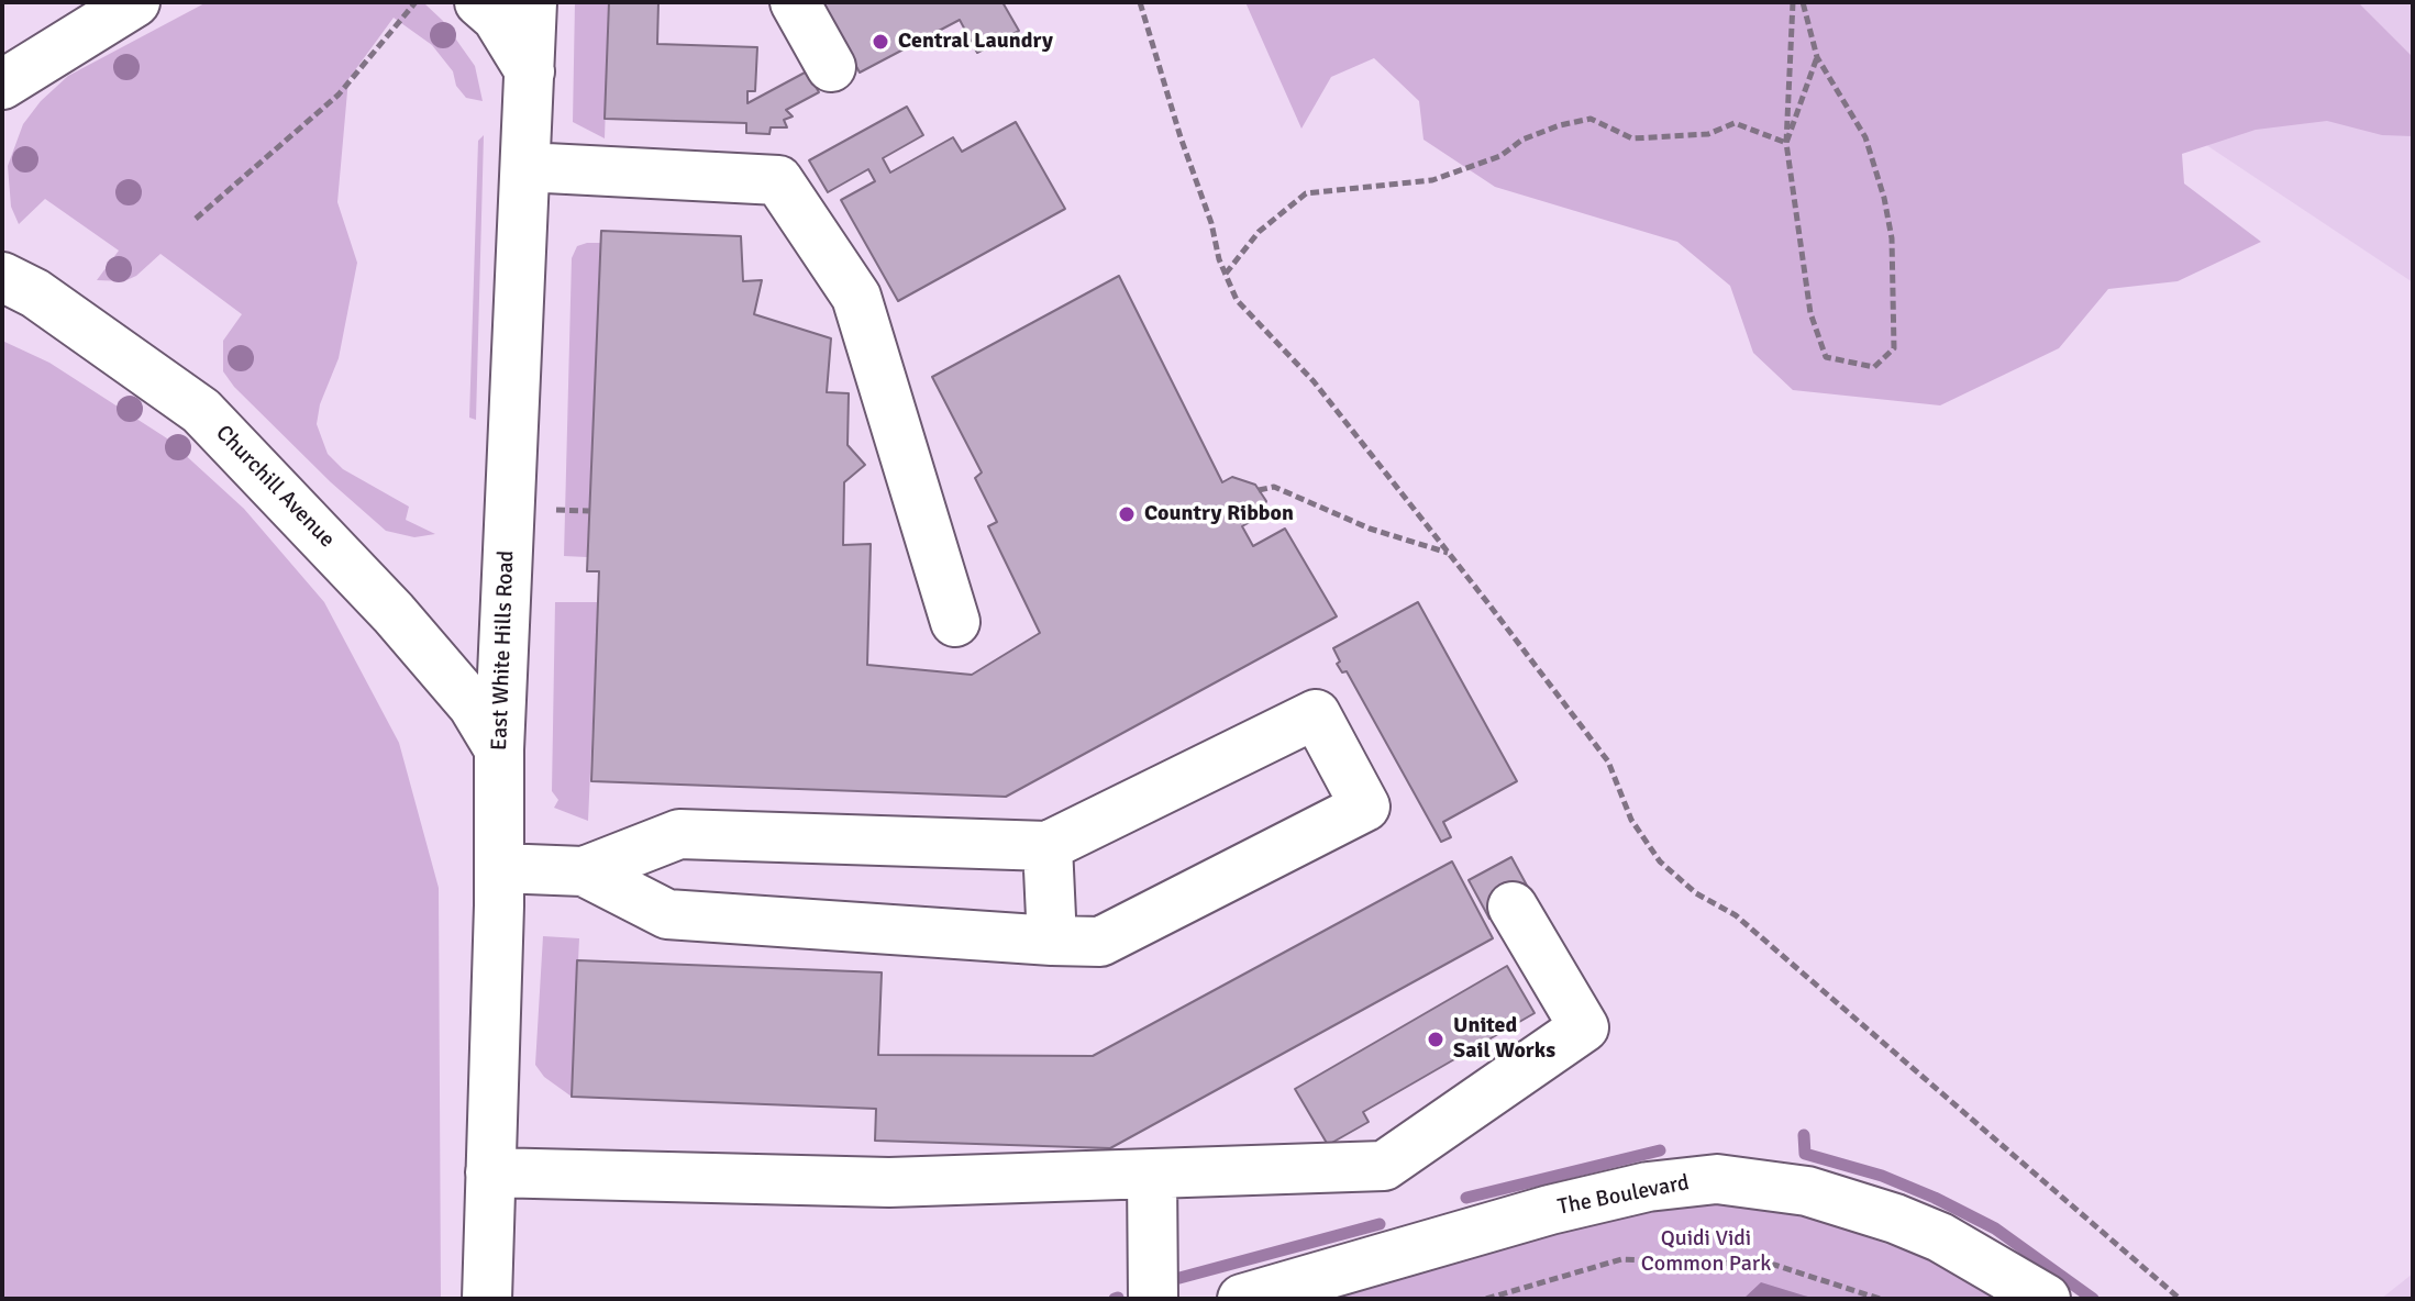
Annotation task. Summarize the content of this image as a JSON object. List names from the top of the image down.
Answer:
{
  "streets": {
    "street": ["Churchill Avenue", "East White Hills Road", "The Boulevard"]
  },
  "crossings": [
    ["Churchill Avenue", "East White Hills Road"]
  ],
  "parks": ["Quidi Vidi Common Park"],
  "places": ["Central Laundry", "Country Ribbon", "United Sail Works"]
}
